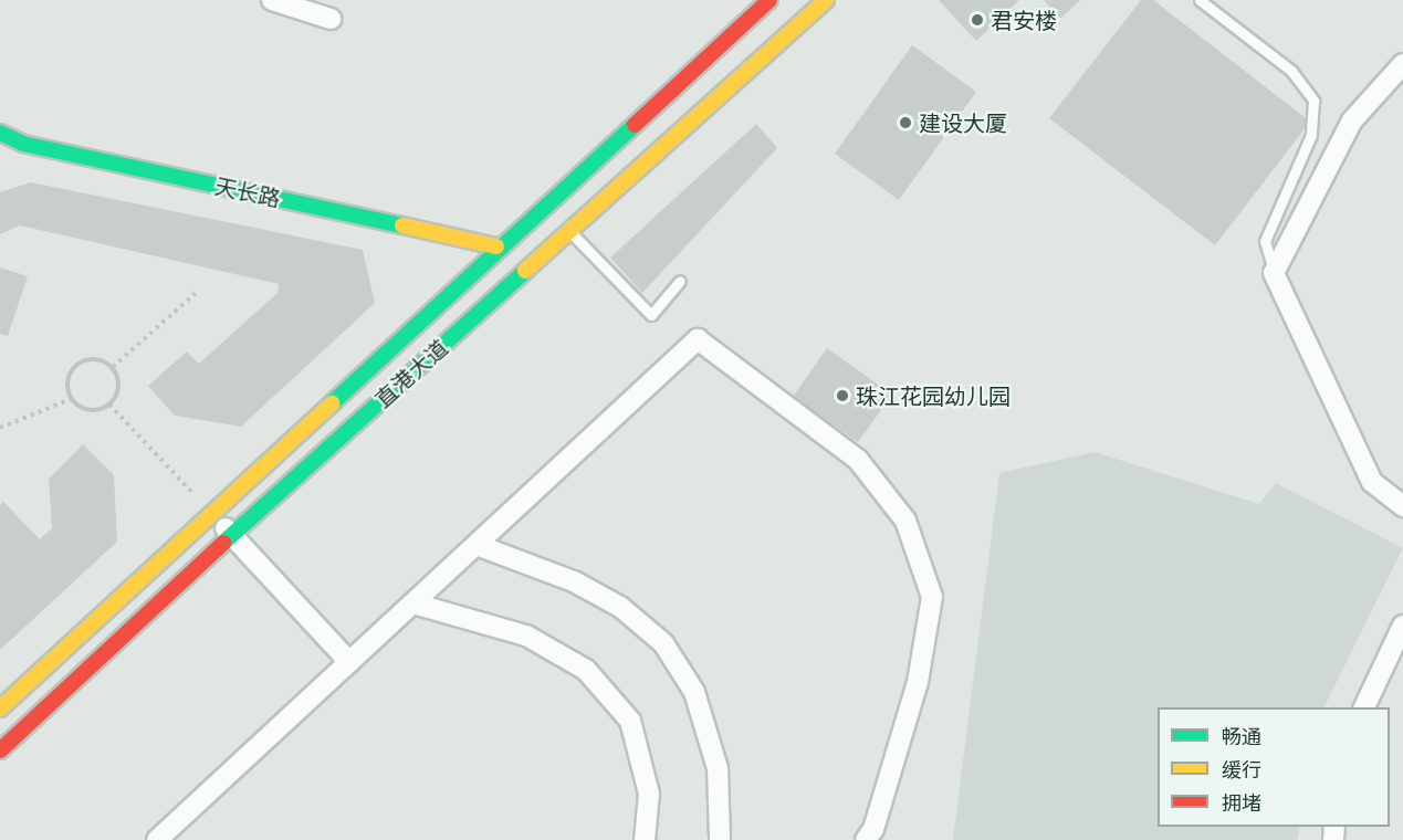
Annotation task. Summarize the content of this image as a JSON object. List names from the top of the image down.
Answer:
{
  "streets": {
    "main road": ["天长路", "直港大道"]
  },
  "crossings": [
    ["天长路", "直港大道"]
  ],
  "places": ["君安楼", "建设大厦", "珠江花园幼儿园"],
  "legend": ["畅通", "缓行", "拥堵"]
}
